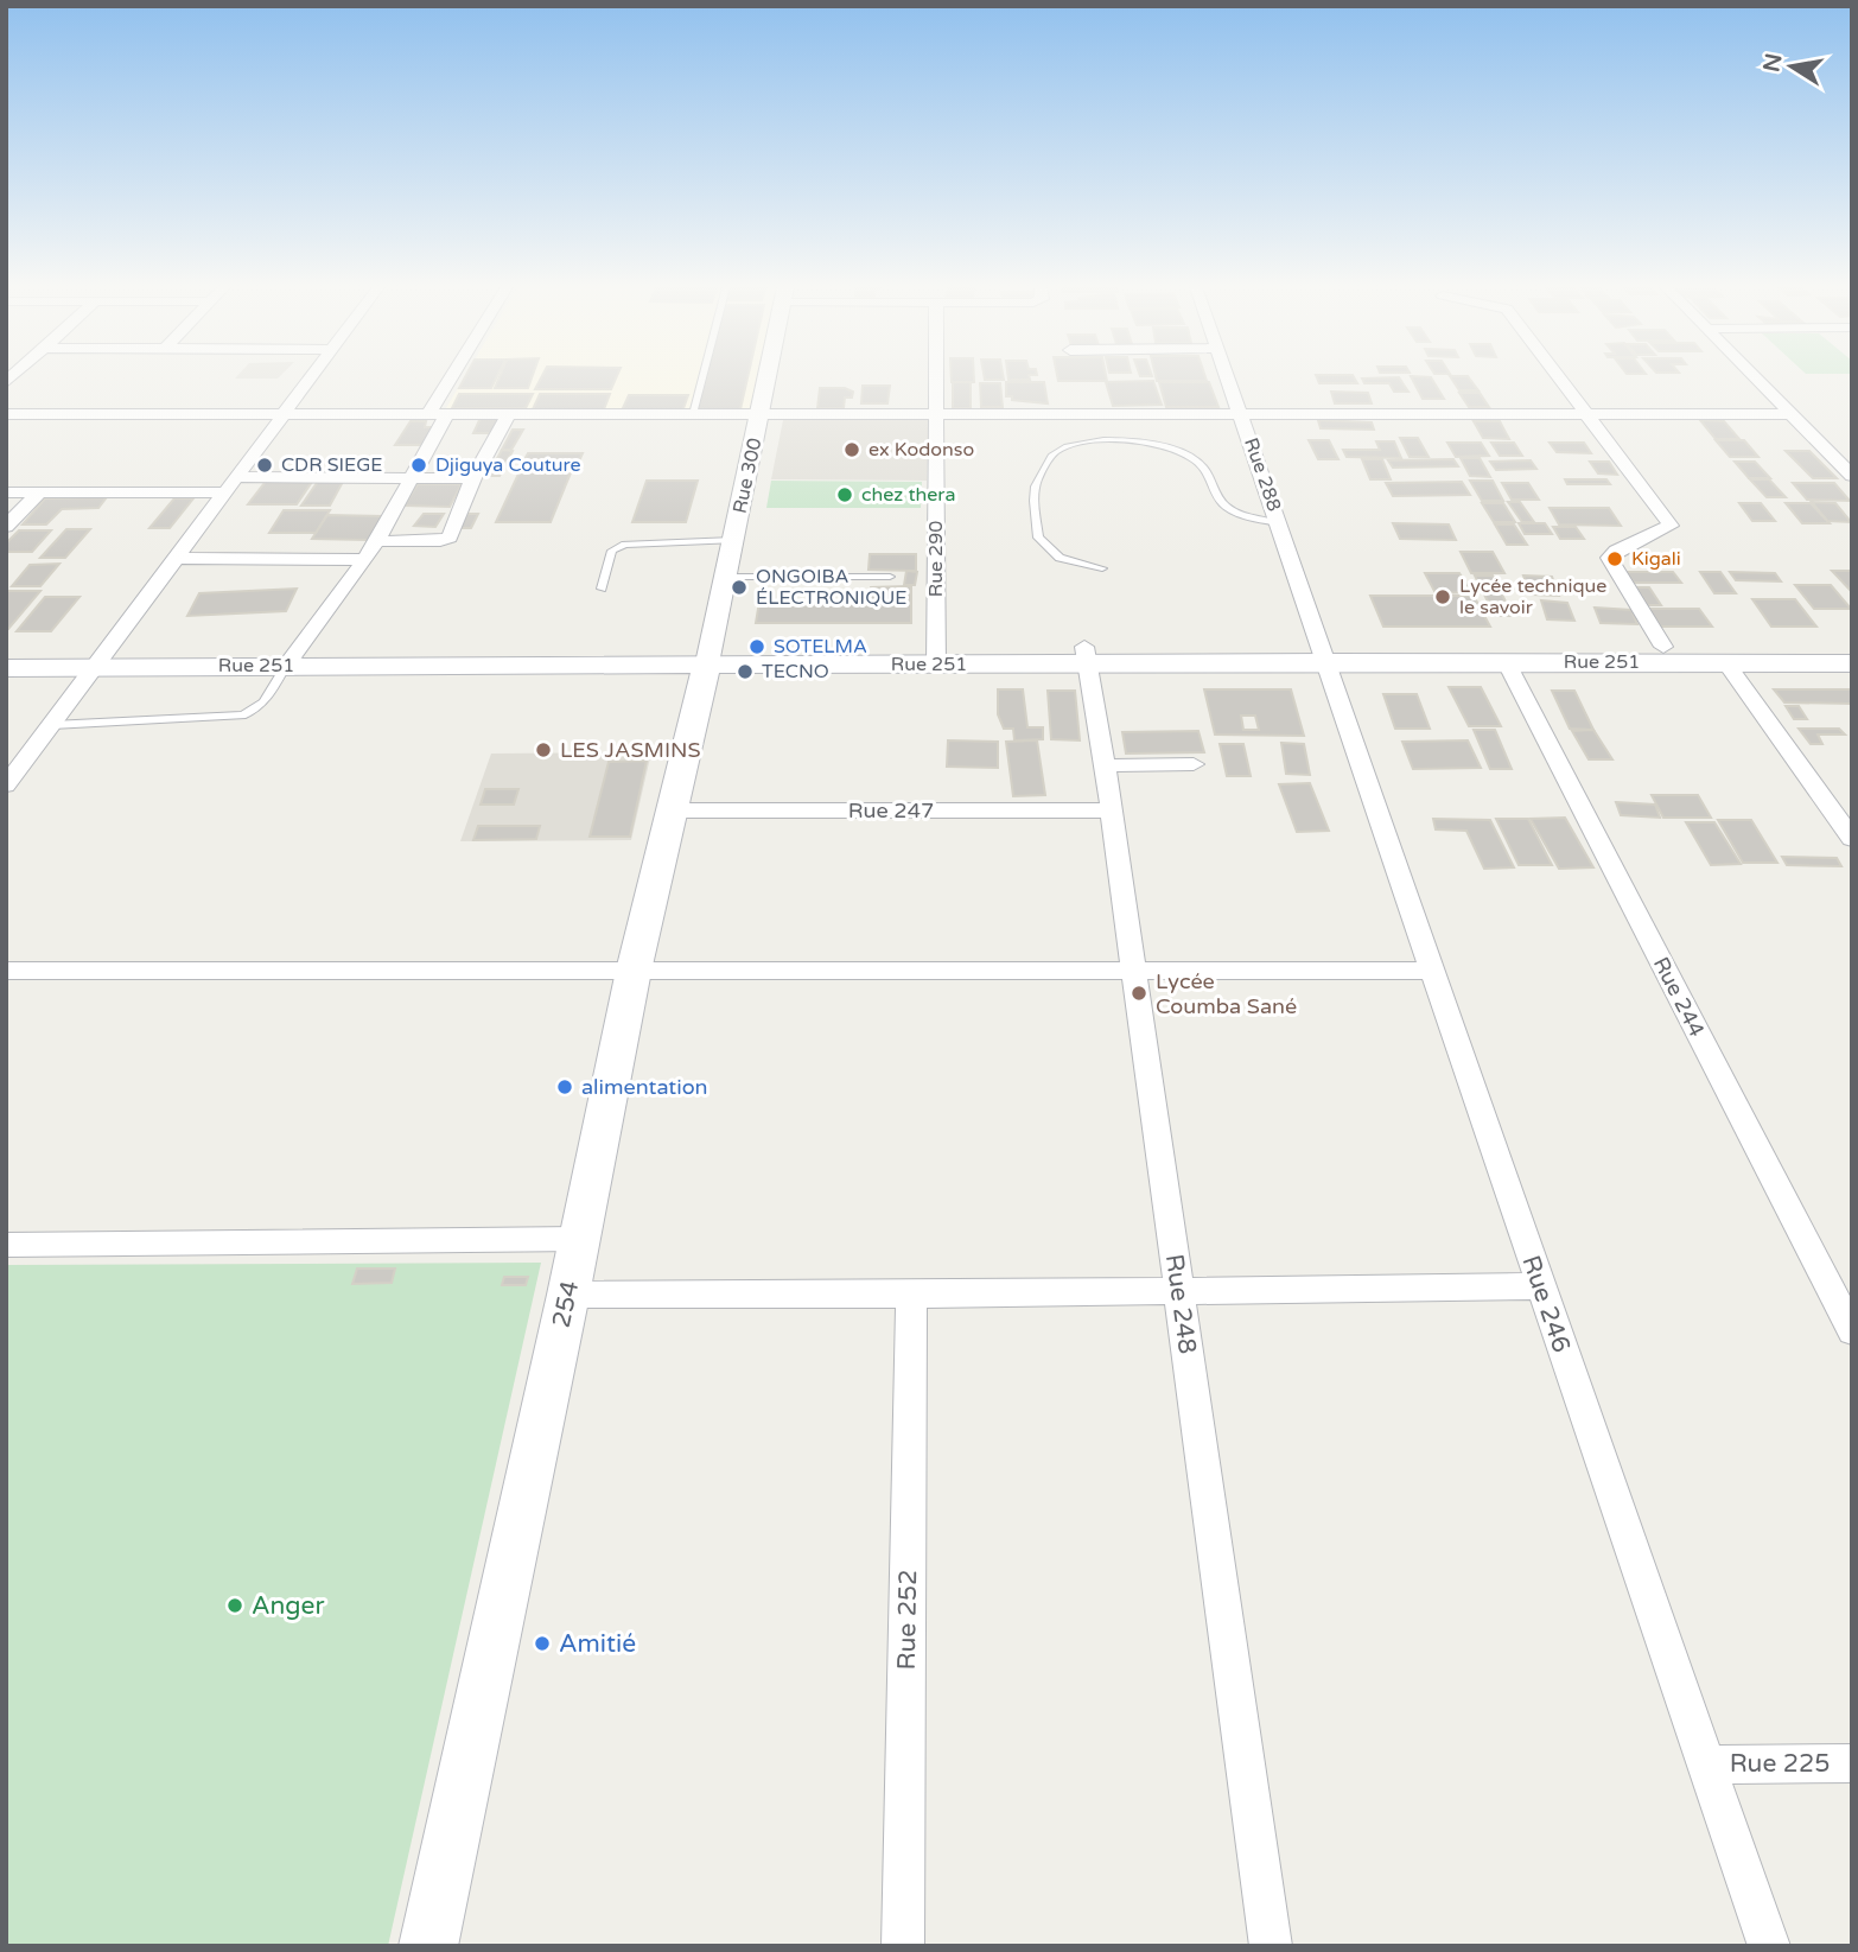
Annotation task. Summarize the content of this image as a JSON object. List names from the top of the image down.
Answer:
{
  "streets": {
    "main road": ["Rue 251", "254"],
    "street": [
      "Rue 288",
      "Rue 300",
      "Rue 290",
      "Rue 247",
      "Rue 244",
      "Rue 248",
      "Rue 246",
      "Rue 252",
      "Rue 225"
    ]
  },
  "crossings": [
    ["Rue 288", "Rue 251"],
    ["Rue 288", "Rue 246"],
    ["Rue 300", "Rue 251"],
    ["Rue 300", "254"],
    ["Rue 290", "Rue 251"],
    ["Rue 251", "Rue 244"],
    ["Rue 251", "254"],
    ["Rue 251", "Rue 248"],
    ["Rue 251", "Rue 246"],
    ["Rue 247", "254"],
    ["Rue 247", "Rue 248"],
    ["Rue 246", "Rue 225"]
  ],
  "places": [
    "ex Kodonso",
    "CDR SIEGE",
    "Djiguya Couture",
    "chez thera",
    "Kigali",
    "ONGOIBA ÉLECTRONIQUE",
    "Lycée technique le savoir",
    "SOTELMA",
    "TECNO",
    "LES JASMINS",
    "Lycée Coumba Sané",
    "alimentation",
    "Anger",
    "Amitié"
  ],
  "north": "left"
}
